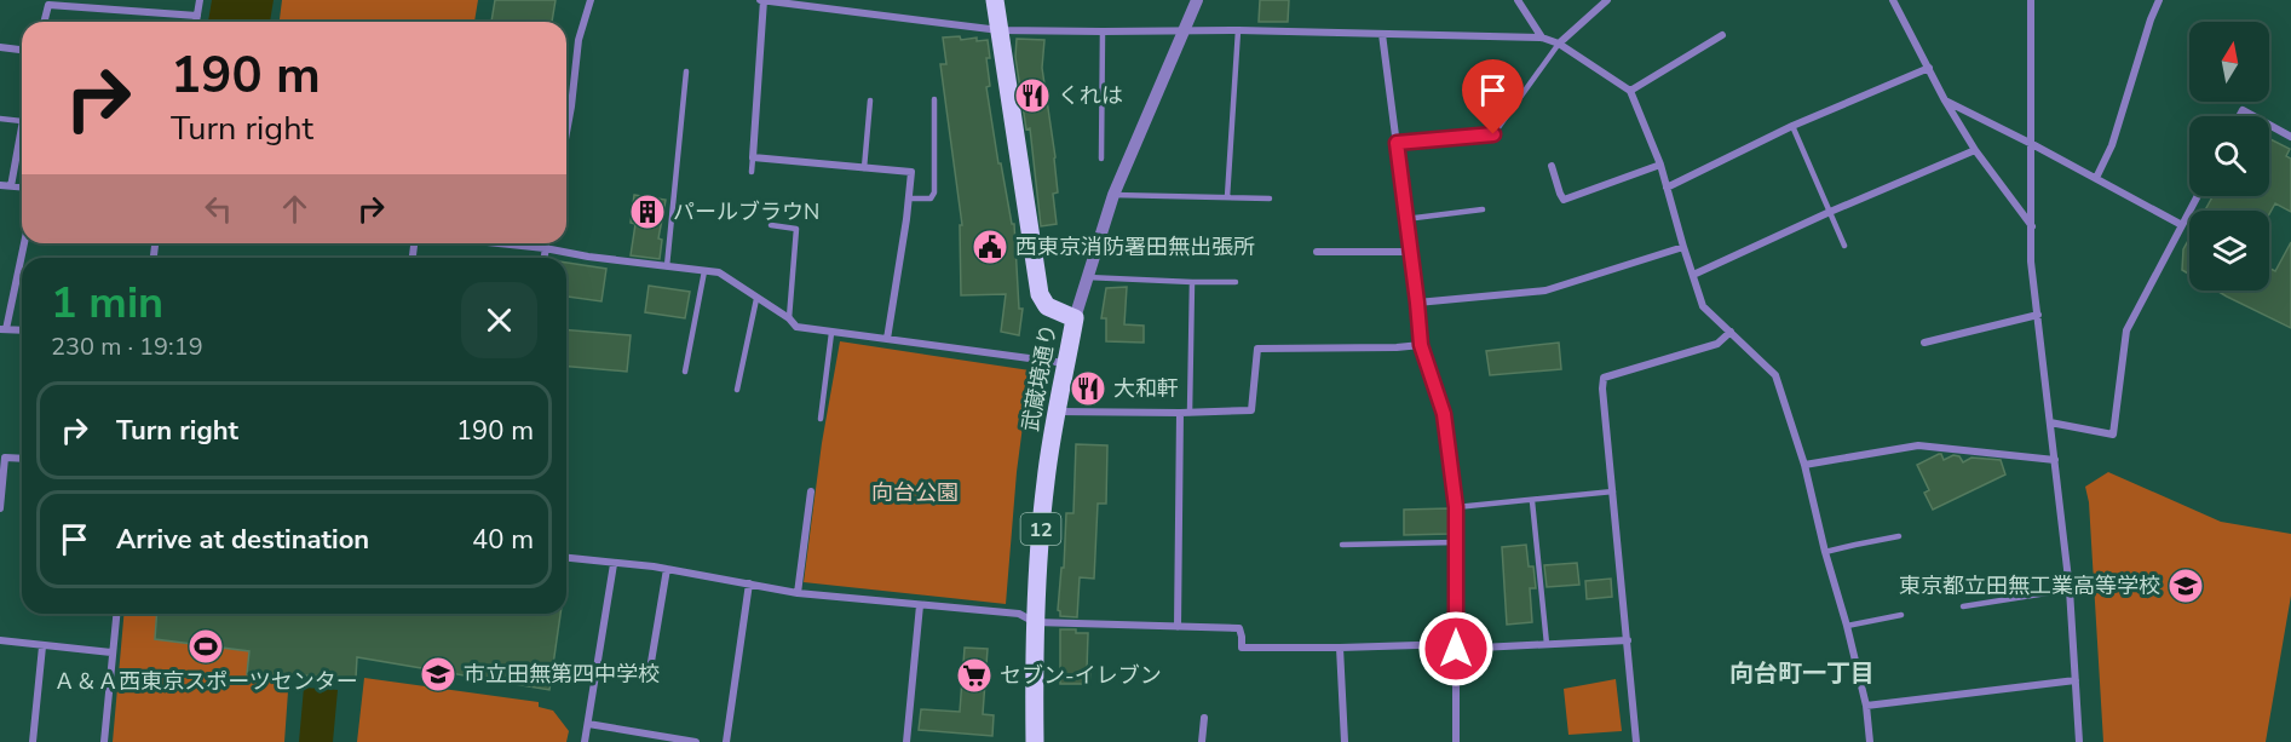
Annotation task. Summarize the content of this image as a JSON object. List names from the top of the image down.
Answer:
{
  "streets": {
    "main road": ["武蔵境通り", "12"]
  },
  "districts": ["向台町一丁目"],
  "parks": ["向台公園"],
  "places": {
    "restaurant": ["くれは", "大和軒"],
    "building": ["パールブラウN"],
    "public building": ["西東京消防署田無出張所"],
    "school or university": ["東京都立田無工業高等学校", "市立田無第四中学校"],
    "sports": ["Ａ＆Ａ西東京スポーツセンター"],
    "supermarket": ["セブン-イレブン"]
  },
  "north": "top",
  "page": {
    "turn": ["190 m", "Turn right"],
    "heading": ["1 min", "230 m · 19:19"],
    "list": [
      {
        "name": "Turn right",
        "value": "190 m"
      },
      {
        "name": "Arrive at destination",
        "value": "40 m"
      }
    ]
  }
}
